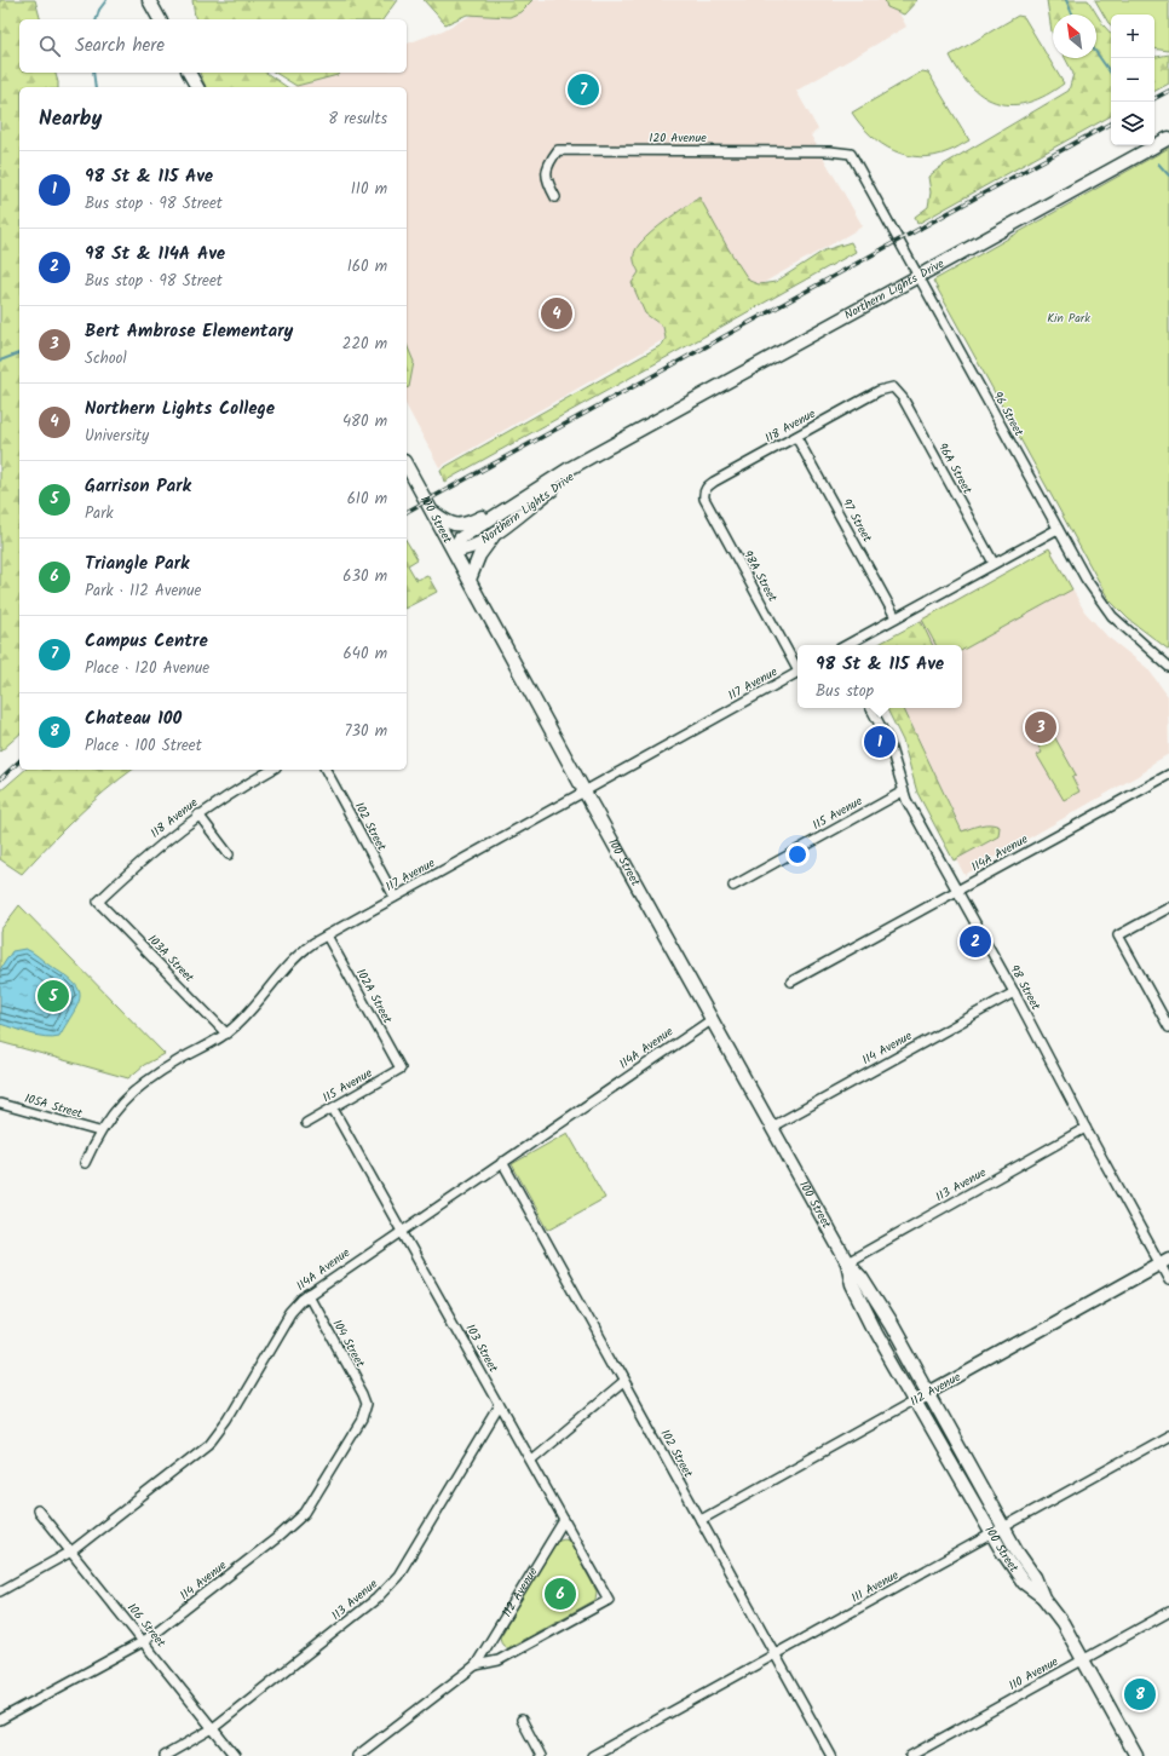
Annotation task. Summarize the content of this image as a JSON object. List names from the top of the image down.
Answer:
{
  "streets": {
    "main road": ["Northern Lights Drive", "100 Street", "112 Avenue"],
    "street": [
      "120 Avenue",
      "96 Street",
      "118 Avenue",
      "96A Street",
      "97 Street",
      "98A Street",
      "117 Avenue",
      "115 Avenue",
      "102 Street",
      "114A Avenue",
      "103A Street",
      "98 Street",
      "102A Street",
      "114 Avenue",
      "105A Street",
      "113 Avenue",
      "104 Street",
      "103 Street",
      "111 Avenue",
      "106 Street",
      "110 Avenue"
    ]
  },
  "crossings": [
    ["120 Avenue", "96 Street"],
    ["Northern Lights Drive", "96 Street"],
    ["Northern Lights Drive", "100 Street"],
    ["118 Avenue", "96A Street"],
    ["118 Avenue", "97 Street"],
    ["118 Avenue", "98A Street"],
    ["118 Avenue", "103A Street"],
    ["100 Street", "117 Avenue"],
    ["100 Street", "114A Avenue"],
    ["100 Street", "114 Avenue"],
    ["100 Street", "113 Avenue"],
    ["100 Street", "112 Avenue"],
    ["100 Street", "111 Avenue"],
    ["100 Street", "110 Avenue"],
    ["117 Avenue", "102 Street"],
    ["117 Avenue", "103A Street"],
    ["117 Avenue", "102A Street"],
    ["117 Avenue", "105A Street"],
    ["115 Avenue", "98 Street"],
    ["115 Avenue", "102A Street"],
    ["115 Avenue", "103 Street"],
    ["102 Street", "114A Avenue"],
    ["102 Street", "112 Avenue"],
    ["102 Street", "111 Avenue"],
    ["114A Avenue", "98 Street"],
    ["114A Avenue", "104 Street"],
    ["114A Avenue", "103 Street"],
    ["114A Avenue", "106 Street"],
    ["98 Street", "114 Avenue"],
    ["98 Street", "113 Avenue"],
    ["98 Street", "112 Avenue"],
    ["114 Avenue", "104 Street"],
    ["114 Avenue", "106 Street"],
    ["113 Avenue", "103 Street"],
    ["113 Avenue", "106 Street"],
    ["103 Street", "112 Avenue"]
  ],
  "parks": ["Kin Park"],
  "north": "top left",
  "page": {
    "map_buttons": ["+", "−"],
    "search": "Search here",
    "pins": [
      "7",
      "4",
      "3",
      "1",
      "2",
      "5",
      "6",
      "8"
    ],
    "heading": ["Nearby", "8 results"],
    "list": [
      {
        "mark": "1",
        "name": "98 St & 115 Ave",
        "note": "Bus stop · 98 Street",
        "value": "110 m"
      },
      {
        "mark": "2",
        "name": "98 St & 114A Ave",
        "note": "Bus stop · 98 Street",
        "value": "160 m"
      },
      {
        "mark": "3",
        "name": "Bert Ambrose Elementary",
        "note": "School",
        "value": "220 m"
      },
      {
        "mark": "4",
        "name": "Northern Lights College",
        "note": "University",
        "value": "480 m"
      },
      {
        "mark": "5",
        "name": "Garrison Park",
        "note": "Park",
        "value": "610 m"
      },
      {
        "mark": "6",
        "name": "Triangle Park",
        "note": "Park · 112 Avenue",
        "value": "630 m"
      },
      {
        "mark": "7",
        "name": "Campus Centre",
        "note": "Place · 120 Avenue",
        "value": "640 m"
      },
      {
        "mark": "8",
        "name": "Chateau 100",
        "note": "Place · 100 Street",
        "value": "730 m"
      }
    ],
    "popup": ["98 St & 115 Ave", "Bus stop"]
  }
}
